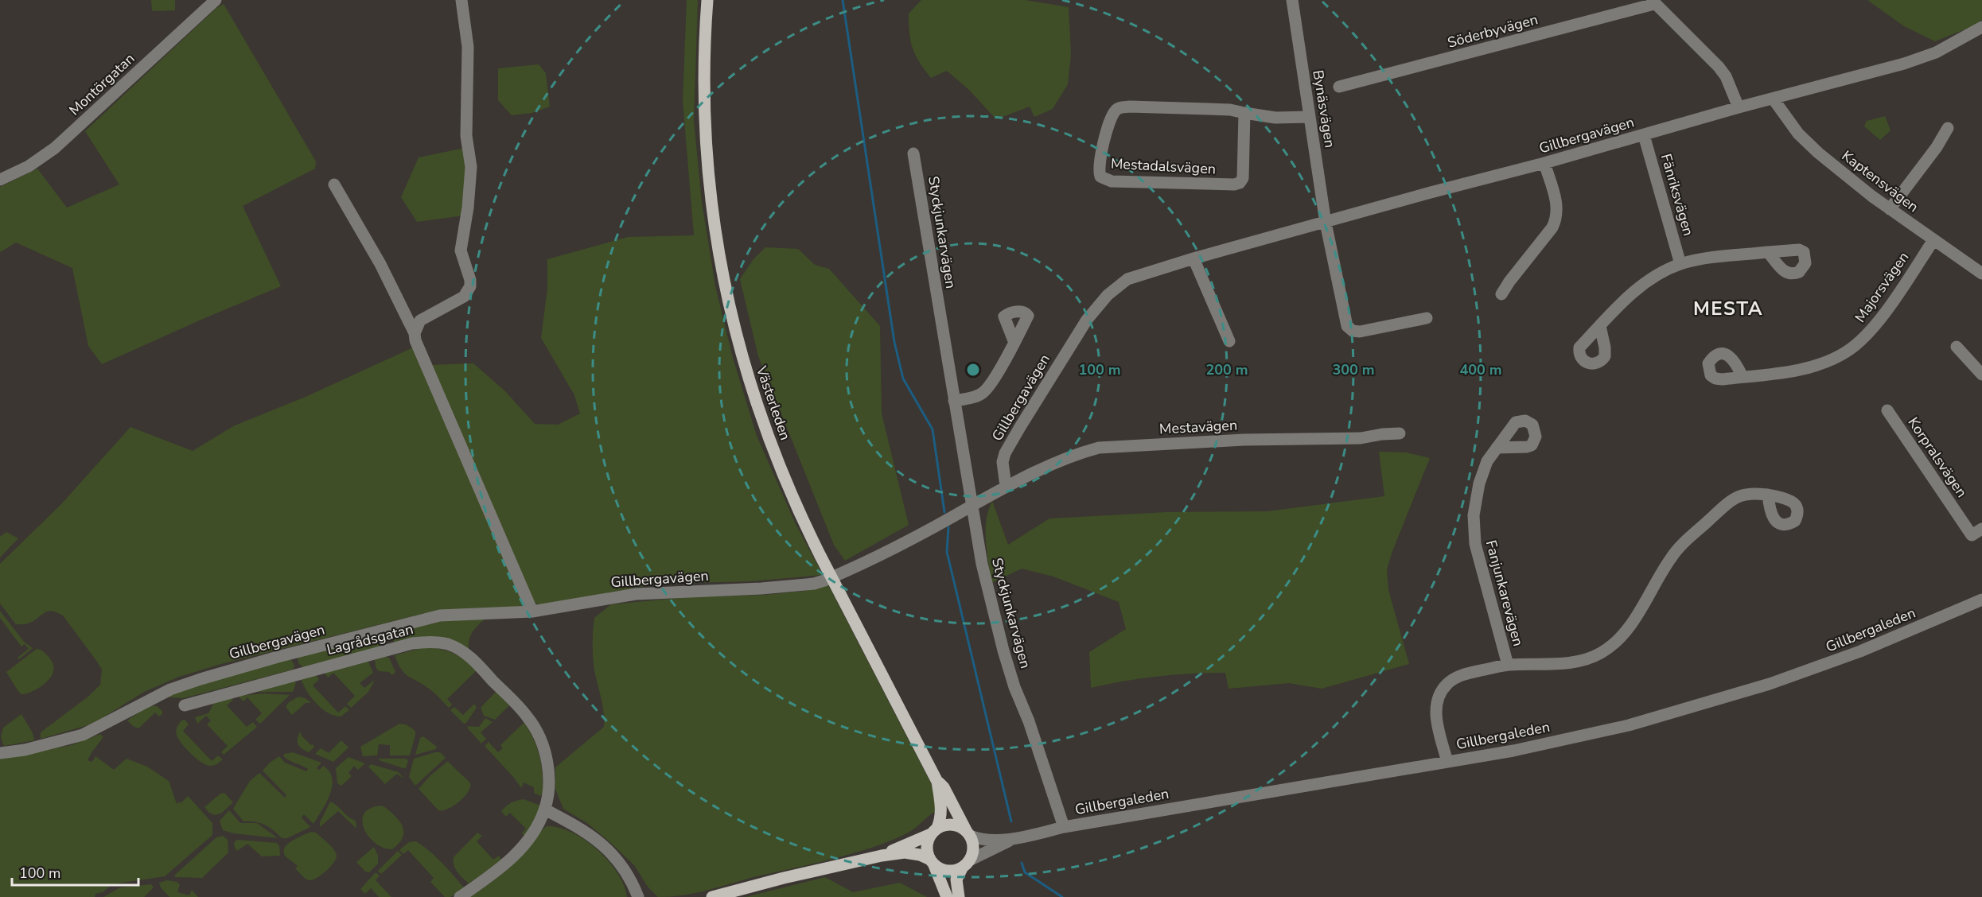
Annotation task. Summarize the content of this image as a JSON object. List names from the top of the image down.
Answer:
{
  "streets": {
    "main road": ["Västerleden"],
    "street": [
      "Söderbyvägen",
      "Montörgatan",
      "Bynäsvägen",
      "Gillbergavägen",
      "Mestadalsvägen",
      "Kaptensvägen",
      "Fänriksvägen",
      "Styckjunkarvägen",
      "Majorsvägen",
      "Mestavägen",
      "Korpralsvägen",
      "Fanjunkarevägen",
      "Gillbergaleden",
      "Lagrådsgatan"
    ]
  },
  "crossings": [
    ["Bynäsvägen", "Gillbergavägen"],
    ["Bynäsvägen", "Mestadalsvägen"],
    ["Gillbergavägen", "Kaptensvägen"],
    ["Gillbergavägen", "Fänriksvägen"],
    ["Gillbergavägen", "Styckjunkarvägen"],
    ["Gillbergavägen", "Mestavägen"],
    ["Kaptensvägen", "Majorsvägen"],
    ["Styckjunkarvägen", "Gillbergaleden"],
    ["Västerleden", "Gillbergaleden"],
    ["Fanjunkarevägen", "Gillbergaleden"]
  ],
  "districts": ["MESTA"],
  "scale_bar": "100 m",
  "rings": [
    "100 m",
    "200 m",
    "300 m",
    "400 m"
  ]
}
